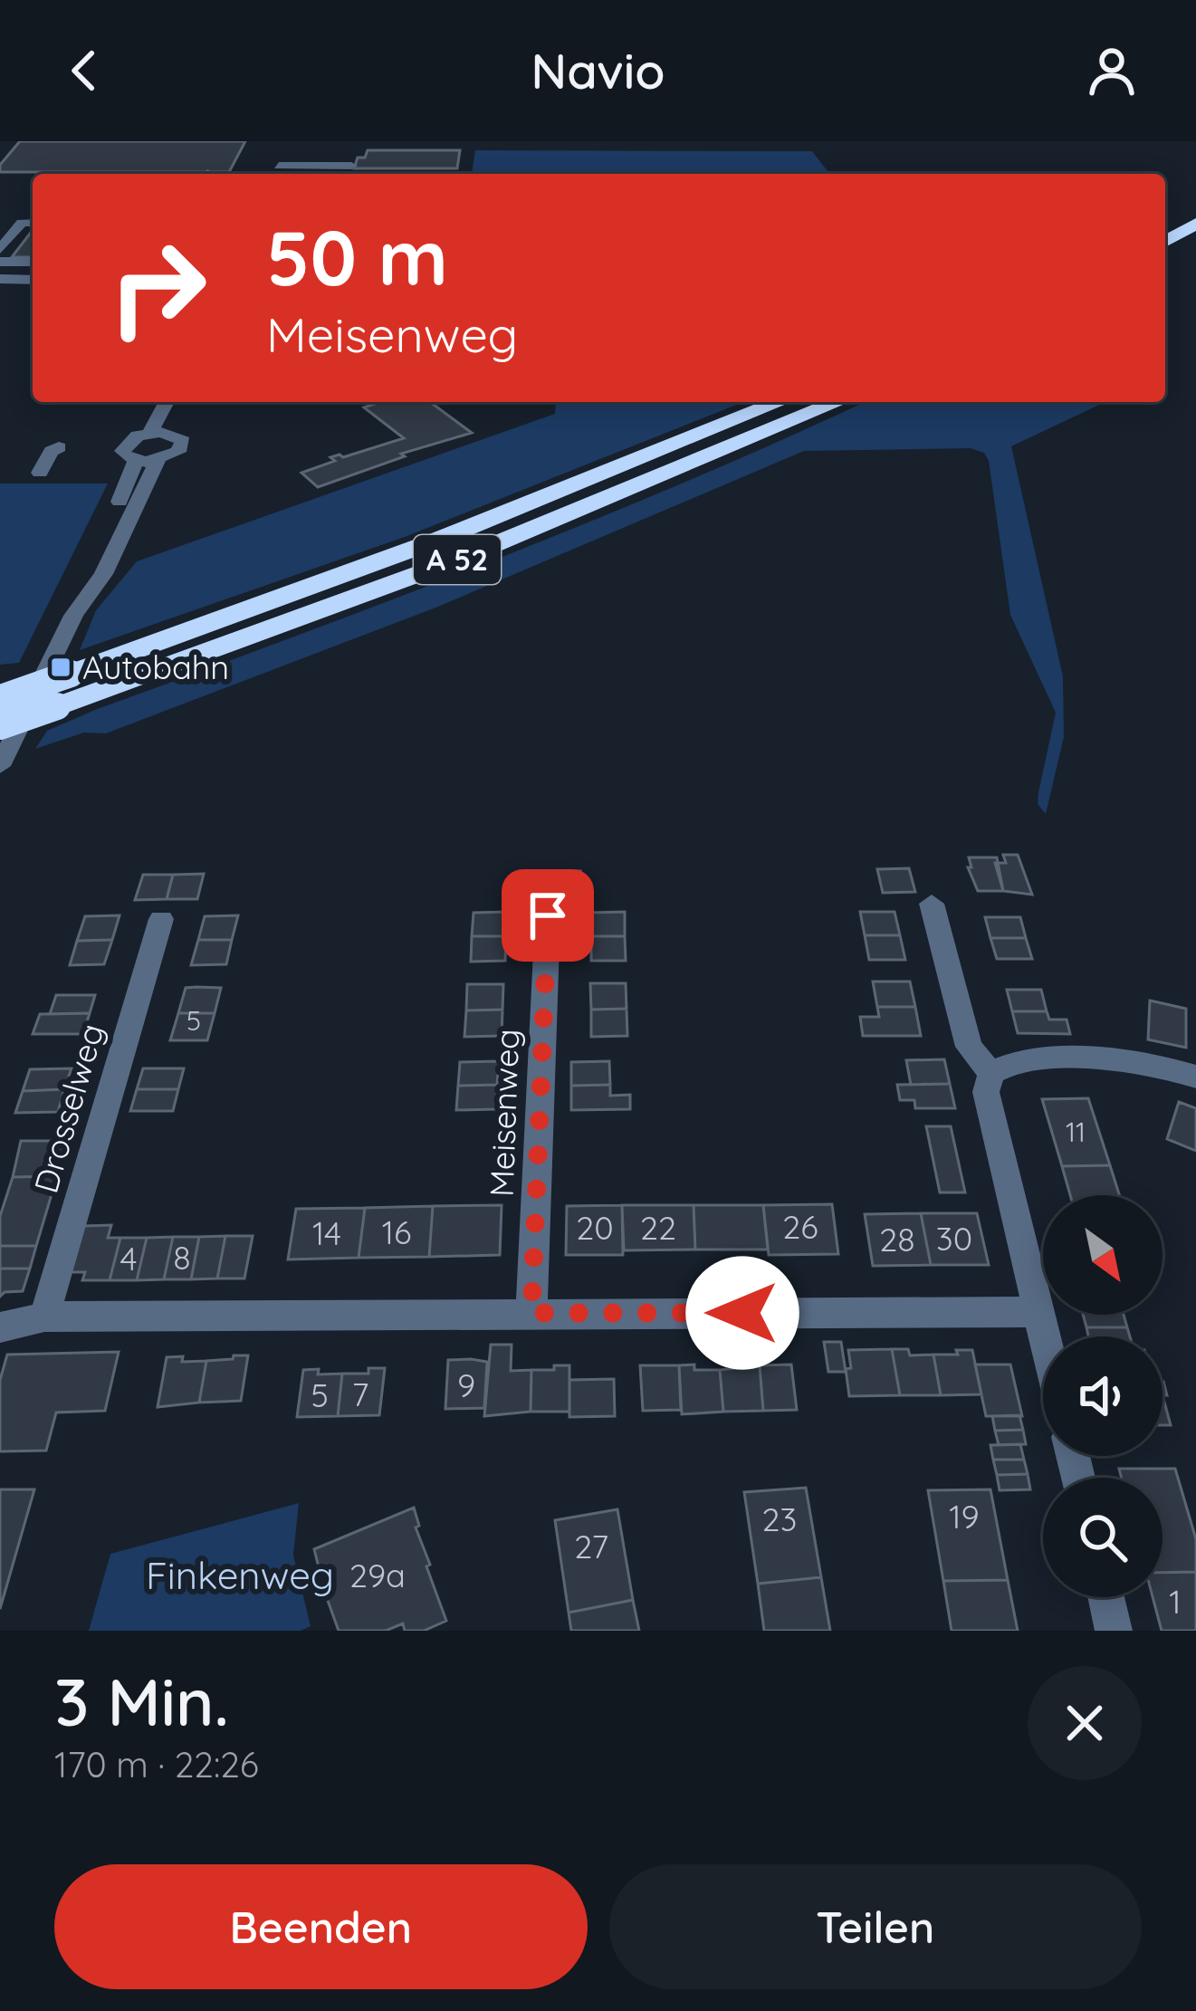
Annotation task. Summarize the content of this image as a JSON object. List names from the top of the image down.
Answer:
{
  "streets": {
    "highway": ["A 52"],
    "street": ["Drosselweg", "Meisenweg"]
  },
  "parks": ["Finkenweg"],
  "places": {
    "transit": ["Autobahn"]
  },
  "house_numbers": [
    "5",
    "11",
    "26",
    "20",
    "22",
    "16",
    "14",
    "30",
    "28",
    "8",
    "4",
    "9",
    "7",
    "5",
    "19",
    "23",
    "27",
    "29a",
    "1"
  ],
  "north": "bottom right",
  "page": {
    "header": "Navio",
    "turn": ["50 m", "Meisenweg"],
    "heading": ["3 Min.", "170 m · 22:26"],
    "buttons": ["Beenden", "Teilen"]
  }
}
